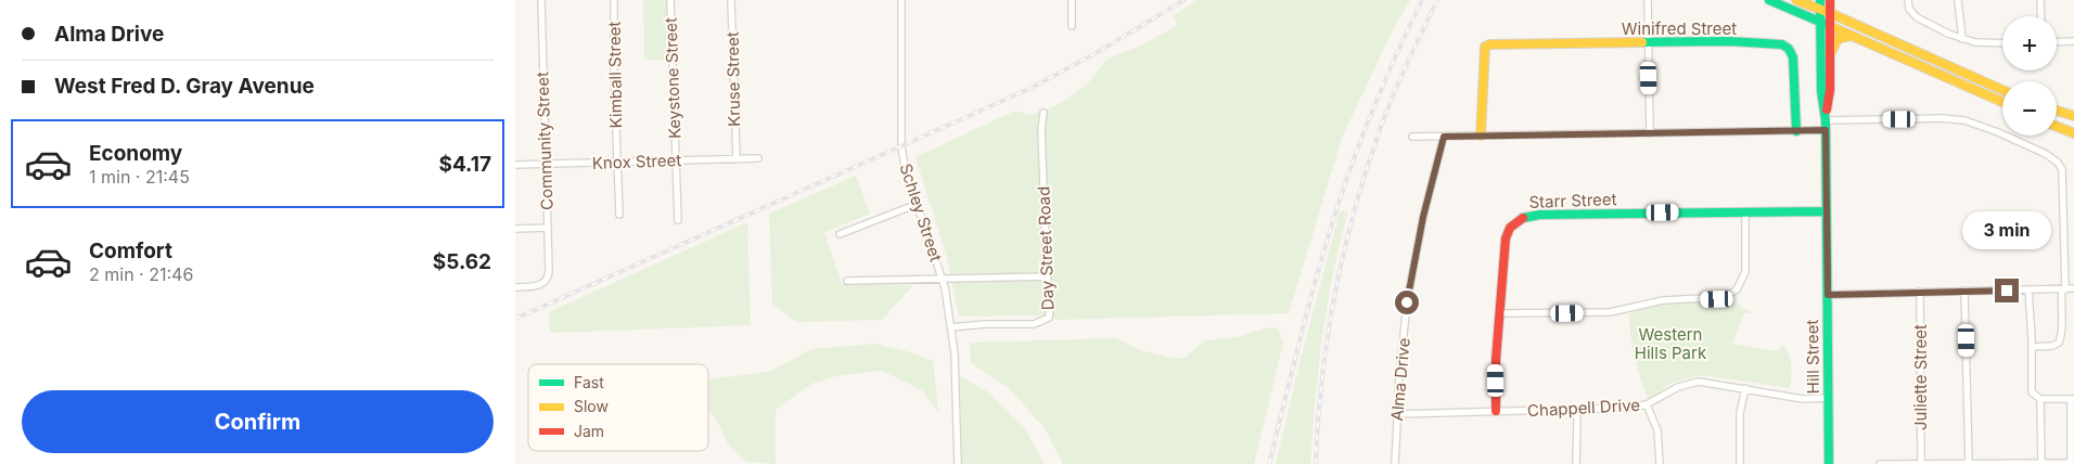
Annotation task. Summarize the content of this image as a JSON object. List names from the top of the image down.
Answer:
{
  "streets": {
    "main road": ["Winifred Street", "Starr Street", "Hill Street"],
    "street": [
      "Kimball Street",
      "Keystone Street",
      "Kruse Street",
      "Community Street",
      "Knox Street",
      "Schley Street",
      "Day Street Road",
      "Juliette Street",
      "Alma Drive",
      "Chappell Drive"
    ]
  },
  "crossings": [
    ["Kimball Street", "Knox Street"],
    ["Keystone Street", "Knox Street"],
    ["Kruse Street", "Knox Street"],
    ["Community Street", "Knox Street"],
    ["Starr Street", "Hill Street"],
    ["Starr Street", "Chappell Drive"],
    ["Schley Street", "Day Street Road"],
    ["Hill Street", "Chappell Drive"],
    ["Alma Drive", "Chappell Drive"]
  ],
  "parks": ["Western Hills Park"],
  "legend": ["Fast", "Slow", "Jam"],
  "page": {
    "banner": ["Alma Drive", "West Fred D. Gray Avenue"],
    "map_buttons": ["+", "−"],
    "list": [
      {
        "name": "Economy",
        "note": "1 min · 21:45",
        "value": "$4.17"
      },
      {
        "name": "Comfort",
        "note": "2 min · 21:46",
        "value": "$5.62"
      }
    ],
    "bubble": "3 min",
    "buttons": "Confirm"
  }
}
